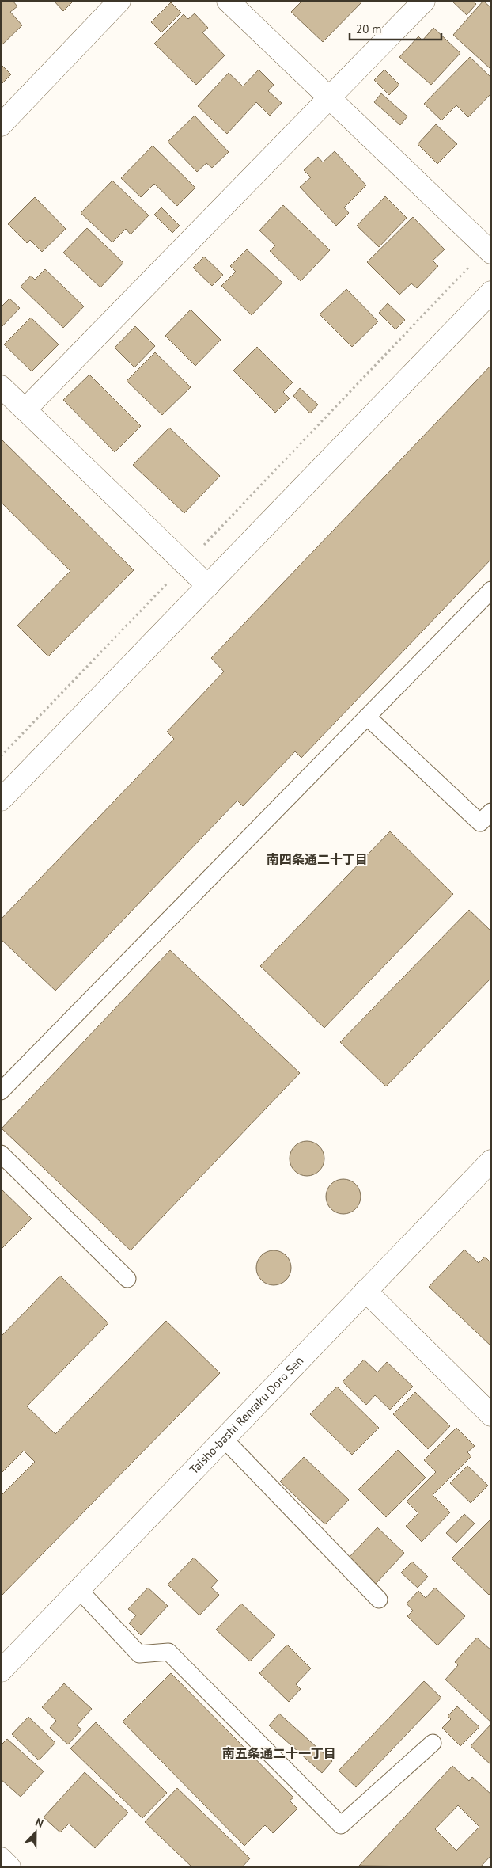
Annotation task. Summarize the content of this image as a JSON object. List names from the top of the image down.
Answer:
{
  "streets": {
    "street": ["Taisho-bashi Renraku Doro Sen"]
  },
  "districts": ["南四条通二十丁目", "南五条通二十一丁目"],
  "scale_bar": "20 m",
  "north": "top"
}
